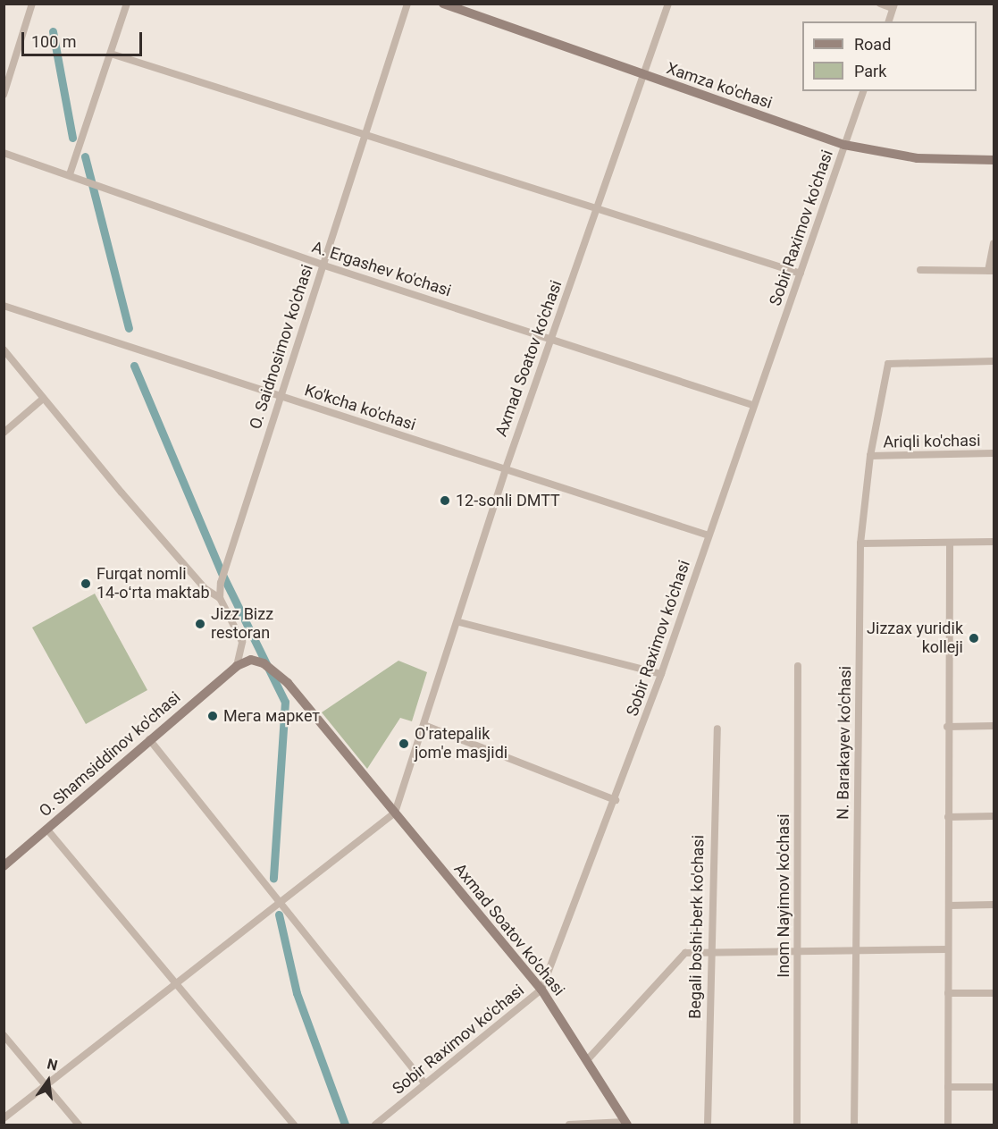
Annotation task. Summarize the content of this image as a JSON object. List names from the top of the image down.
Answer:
{
  "streets": {
    "street": [
      "Xamza ko'chasi",
      "Sobir Raximov ko'chasi",
      "A. Ergashev ko'chasi",
      "O. Saidnosimov ko'chasi",
      "Axmad Soatov ko'chasi",
      "Ko'kcha ko'chasi",
      "Ariqli ko'chasi",
      "N. Barakayev ko'chasi",
      "O. Shamsiddinov ko'chasi",
      "Inom Nayimov ko'chasi",
      "Begali boshi-berk ko'chasi"
    ]
  },
  "crossings": [
    ["Xamza ko'chasi", "Sobir Raximov ko'chasi"],
    ["Xamza ko'chasi", "Axmad Soatov ko'chasi"],
    ["Sobir Raximov ko'chasi", "A. Ergashev ko'chasi"],
    ["Sobir Raximov ko'chasi", "Axmad Soatov ko'chasi"],
    ["Sobir Raximov ko'chasi", "Ko'kcha ko'chasi"],
    ["A. Ergashev ko'chasi", "O. Saidnosimov ko'chasi"],
    ["A. Ergashev ko'chasi", "Axmad Soatov ko'chasi"],
    ["O. Saidnosimov ko'chasi", "Ko'kcha ko'chasi"],
    ["Axmad Soatov ko'chasi", "Ko'kcha ko'chasi"],
    ["Axmad Soatov ko'chasi", "O. Shamsiddinov ko'chasi"],
    ["Ariqli ko'chasi", "N. Barakayev ko'chasi"]
  ],
  "places": [
    "12-sonli DMTT",
    "Furqat nomli 14-oʻrta maktab",
    "Jizz Bizz restoran",
    "Jizzax yuridik kolleji",
    "Мега маркет",
    "O'ratepalik jom'e masjidi"
  ],
  "legend": ["Road", "Park"],
  "scale_bar": "100 m",
  "north": "top"
}
